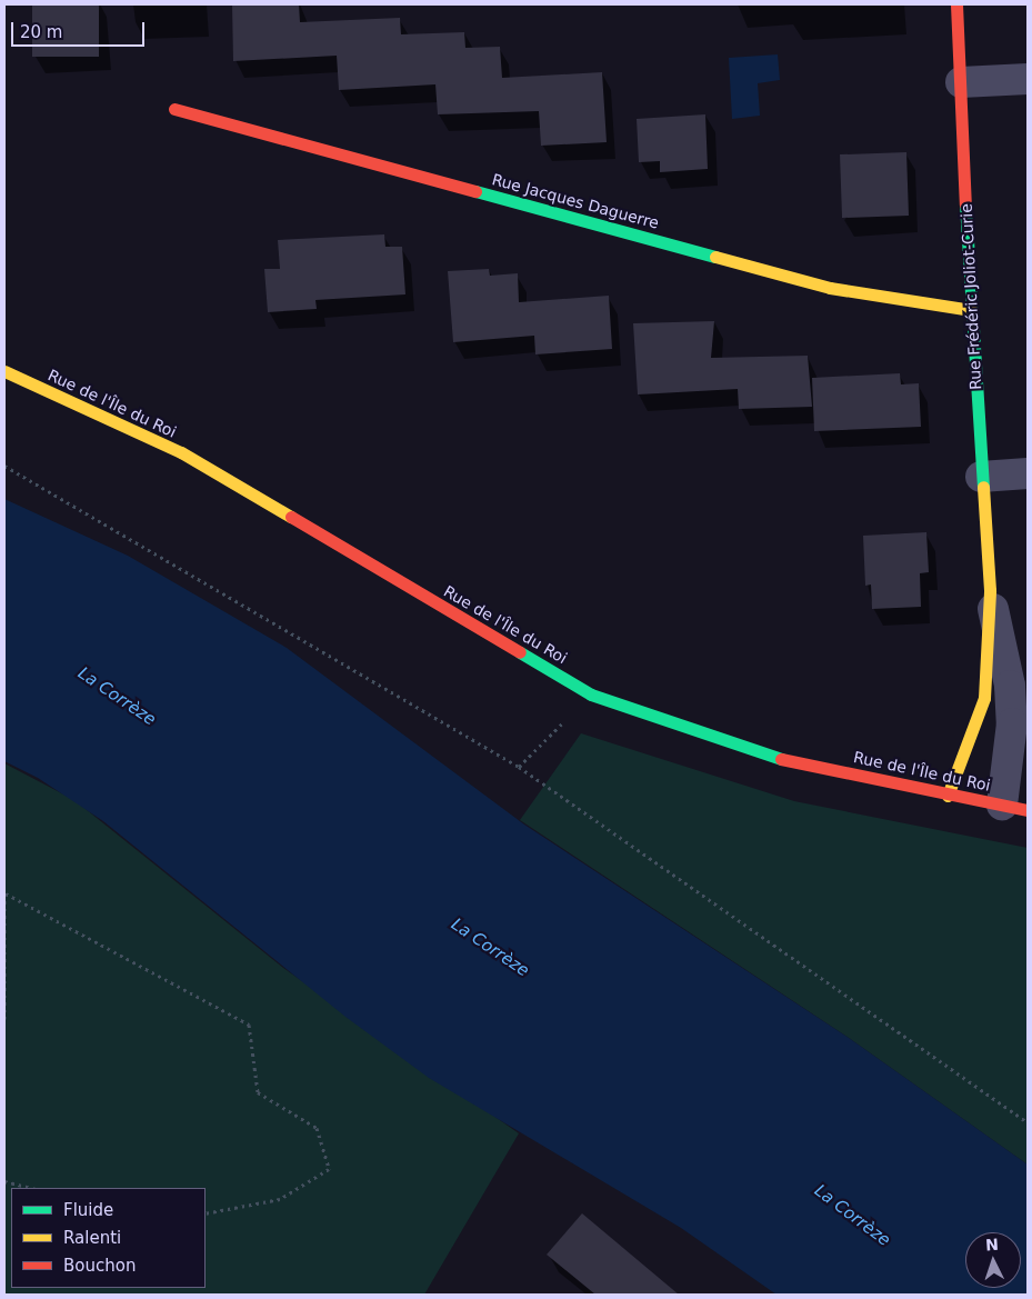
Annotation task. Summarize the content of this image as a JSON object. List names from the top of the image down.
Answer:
{
  "streets": {
    "street": ["Rue Jacques Daguerre", "Rue Frédéric Joliot-Curie", "Rue de l'Île du Roi"]
  },
  "crossings": [
    ["Rue Jacques Daguerre", "Rue Frédéric Joliot-Curie"],
    ["Rue Frédéric Joliot-Curie", "Rue de l'Île du Roi"]
  ],
  "water": ["La Corrèze"],
  "legend": ["Fluide", "Ralenti", "Bouchon"],
  "scale_bar": "20 m",
  "north": "top"
}
